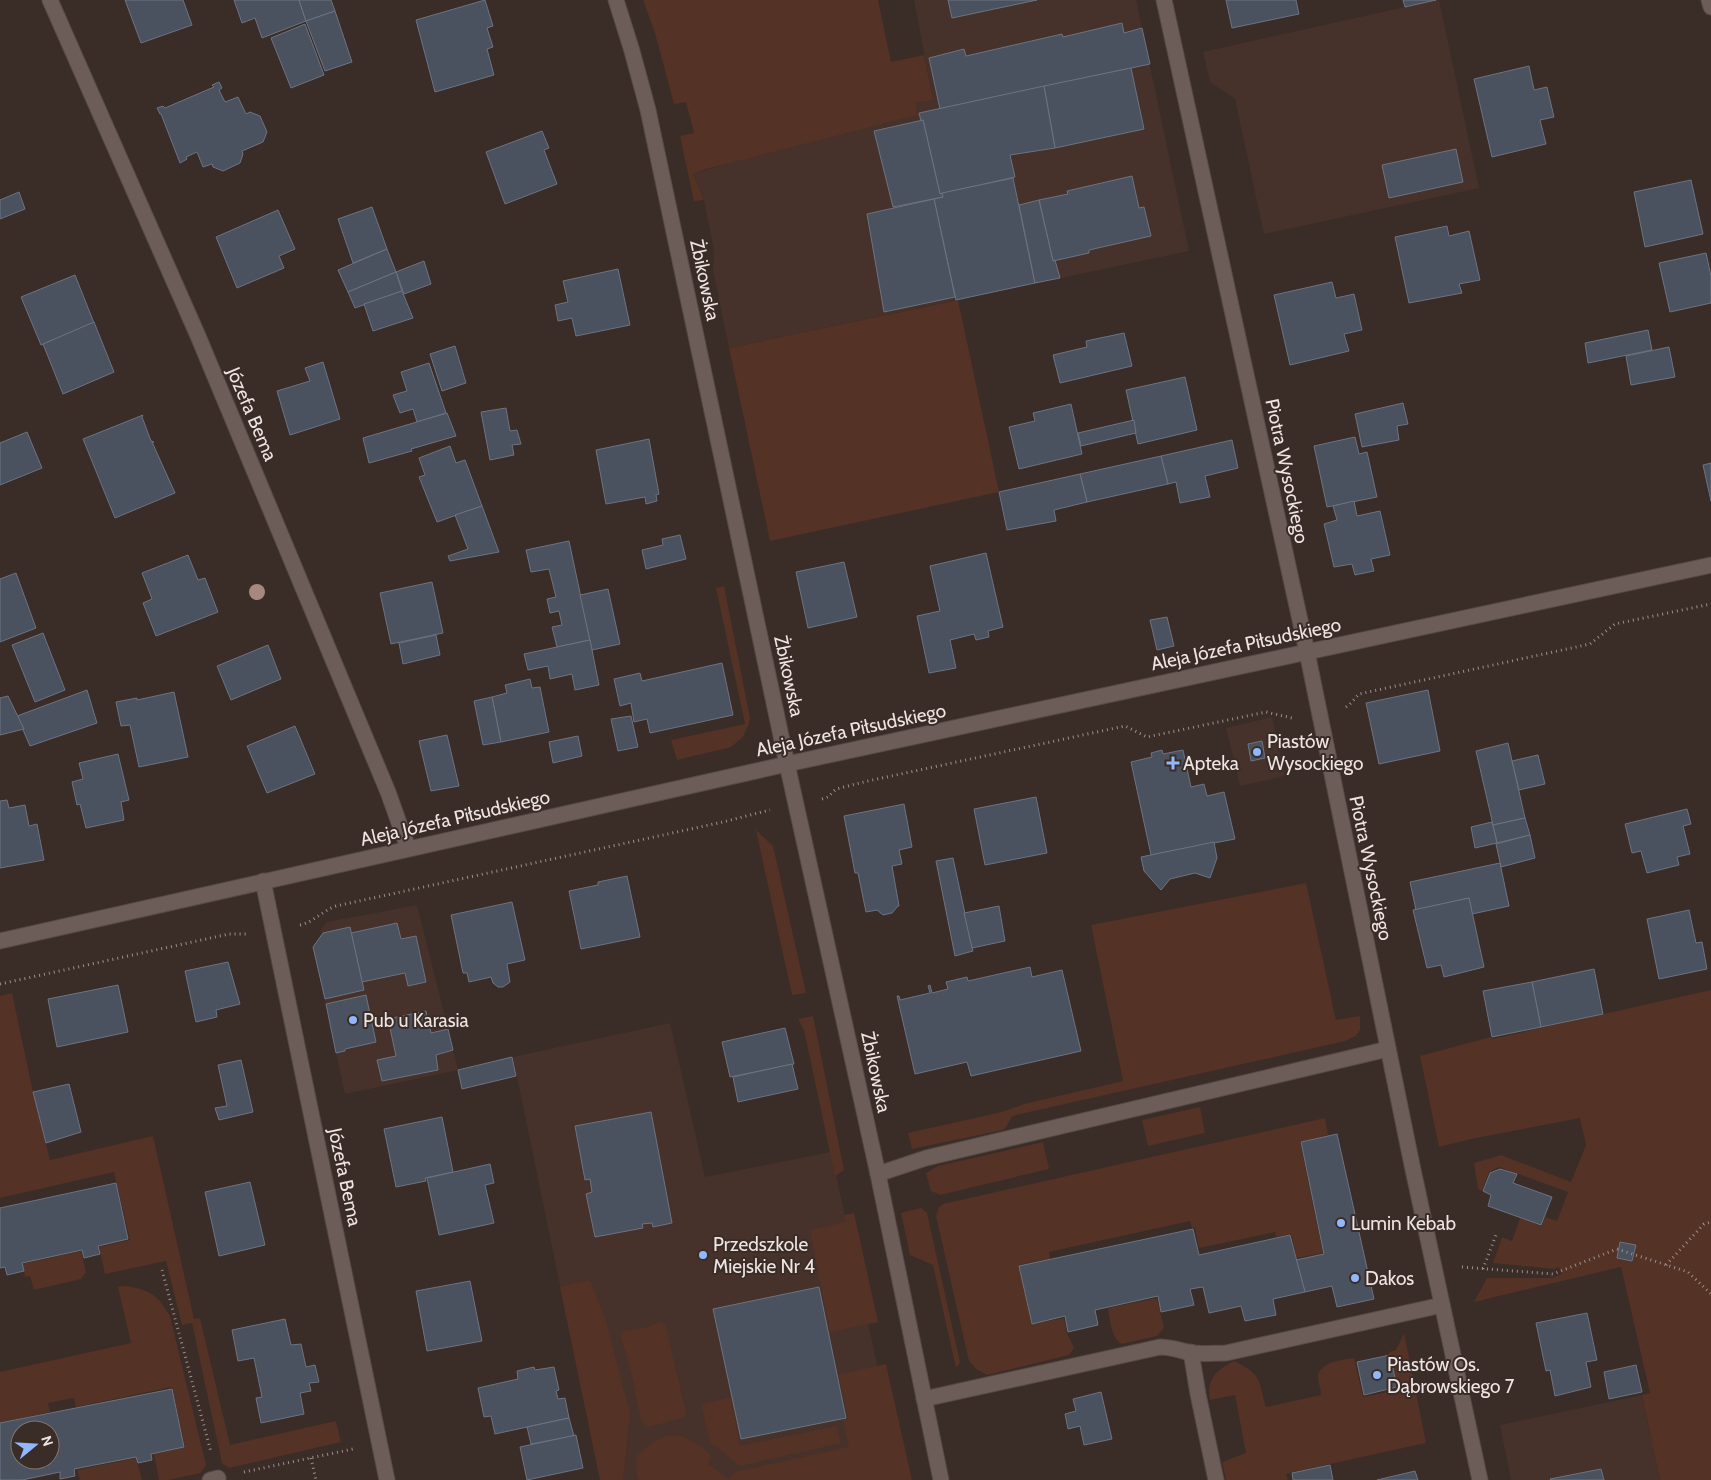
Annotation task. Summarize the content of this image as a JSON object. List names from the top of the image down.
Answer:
{
  "streets": {
    "street": [
      "Żbikowska",
      "Józefa Bema",
      "Piotra Wysockiego",
      "Aleja Józefa Piłsudskiego"
    ]
  },
  "crossings": [
    ["Żbikowska", "Aleja Józefa Piłsudskiego"],
    ["Józefa Bema", "Aleja Józefa Piłsudskiego"],
    ["Piotra Wysockiego", "Aleja Józefa Piłsudskiego"]
  ],
  "places": {
    "other": [
      "Piastów Wysockiego",
      "Pub u Karasia",
      "Lumin Kebab",
      "Przedszkole Miejskie Nr 4",
      "Dakos",
      "Piastów Os. Dąbrowskiego 7"
    ],
    "health": ["Apteka"]
  },
  "north": "right"
}
